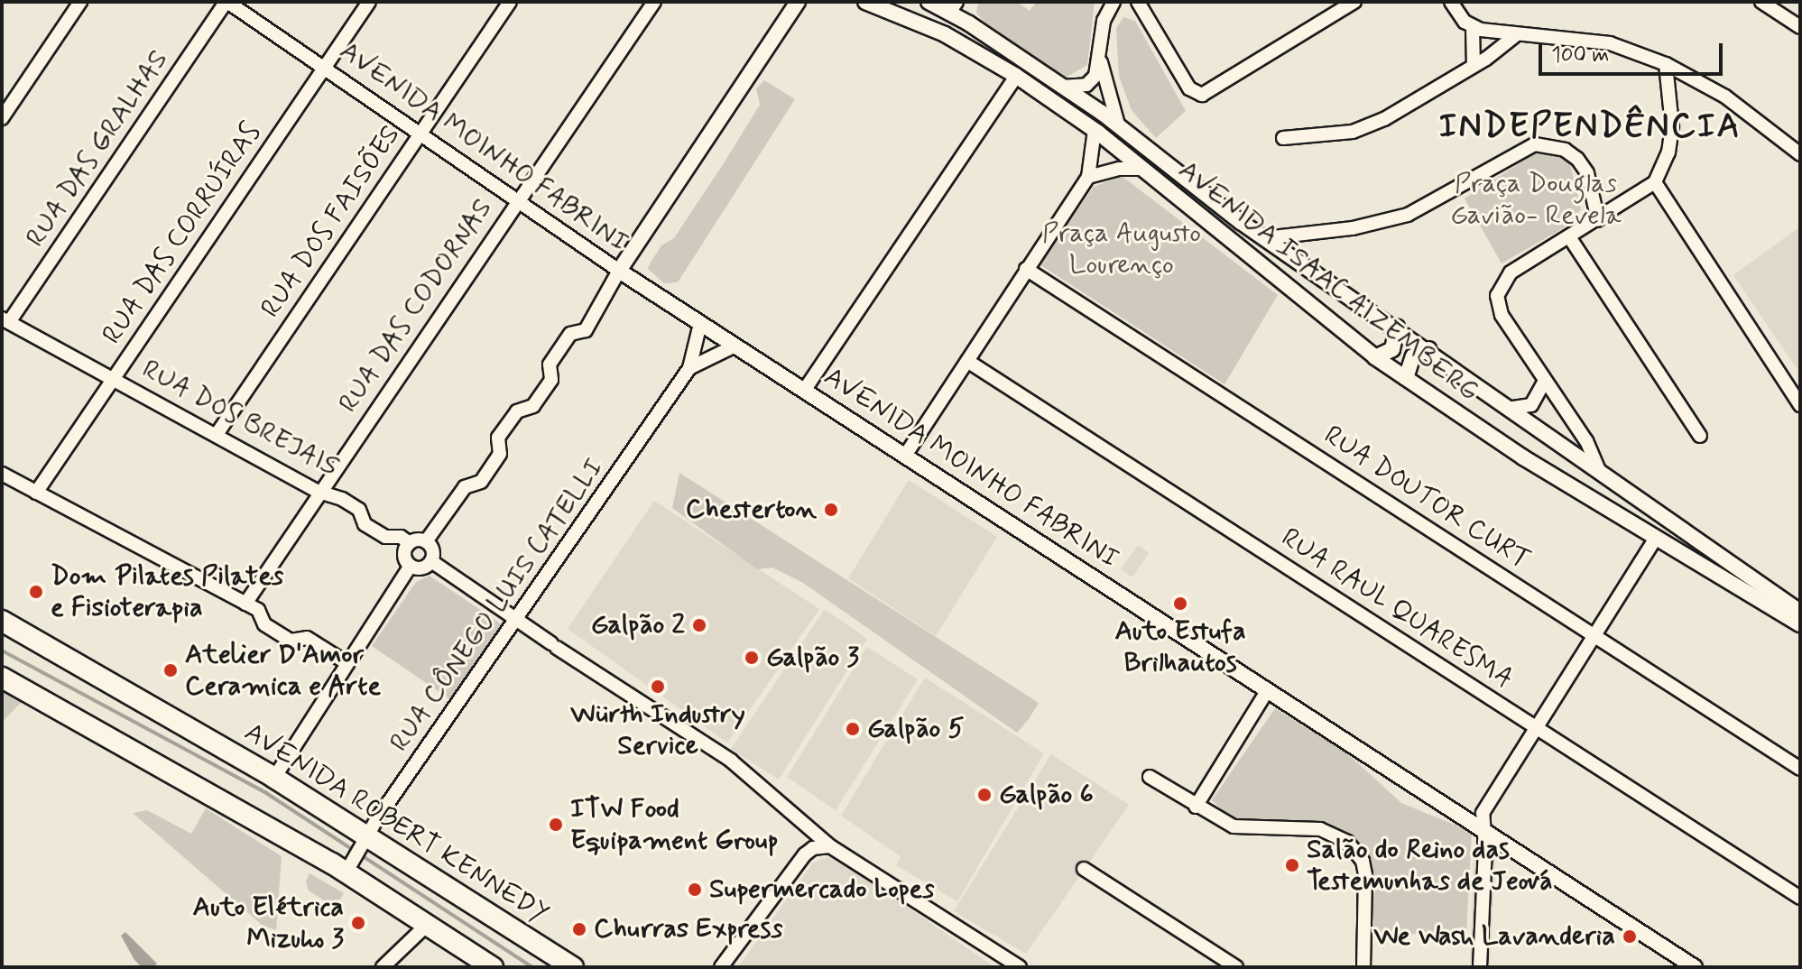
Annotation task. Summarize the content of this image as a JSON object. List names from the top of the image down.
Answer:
{
  "streets": {
    "main road": ["AVENIDA ROBERT KENNEDY"],
    "street": [
      "AVENIDA MOINHO FABRINI",
      "RUA DAS GRALHAS",
      "RUA DOS FAISÕES",
      "RUA DAS CORRUÍRAS",
      "AVENIDA ISAAC AIZEMBERG",
      "RUA DAS CODORNAS",
      "RUA DOS BREJAIS",
      "RUA DOUTOR CURT",
      "RUA CÔNEGO LUIS CATELLI",
      "RUA RAUL QUARESMA"
    ]
  },
  "crossings": [
    ["AVENIDA MOINHO FABRINI", "RUA DAS GRALHAS"],
    ["AVENIDA MOINHO FABRINI", "RUA DOS FAISÕES"],
    ["AVENIDA MOINHO FABRINI", "RUA DAS CORRUÍRAS"],
    ["AVENIDA MOINHO FABRINI", "RUA DAS CODORNAS"],
    ["AVENIDA MOINHO FABRINI", "RUA CÔNEGO LUIS CATELLI"],
    ["RUA DAS GRALHAS", "RUA DOS BREJAIS"],
    ["RUA DOS FAISÕES", "RUA DOS BREJAIS"],
    ["RUA DAS CORRUÍRAS", "RUA DOS BREJAIS"],
    ["RUA DAS CODORNAS", "RUA DOS BREJAIS"],
    ["RUA CÔNEGO LUIS CATELLI", "AVENIDA ROBERT KENNEDY"]
  ],
  "districts": ["INDEPENDÊNCIA"],
  "parks": ["Praça Douglas Gavião- Revela", "Praça Augusto Lourenço"],
  "places": [
    "Chesterton",
    "Dom Pilates Pilates e Fisioterapia",
    "Auto Estufa Brilhautos",
    "Galpão 2",
    "Galpão 3",
    "Atelier D'Amor Ceramica e Arte",
    "Würth Industry Service",
    "Galpão 5",
    "Galpão 6",
    "ITW Food Equipament Group",
    "Salão do Reino das Testemunhas de Jeová",
    "Supermercado Lopes",
    "Auto Elétrica Mizuho 3",
    "Churras Express",
    "We Wash Lavanderia"
  ],
  "scale_bar": "100 m"
}
